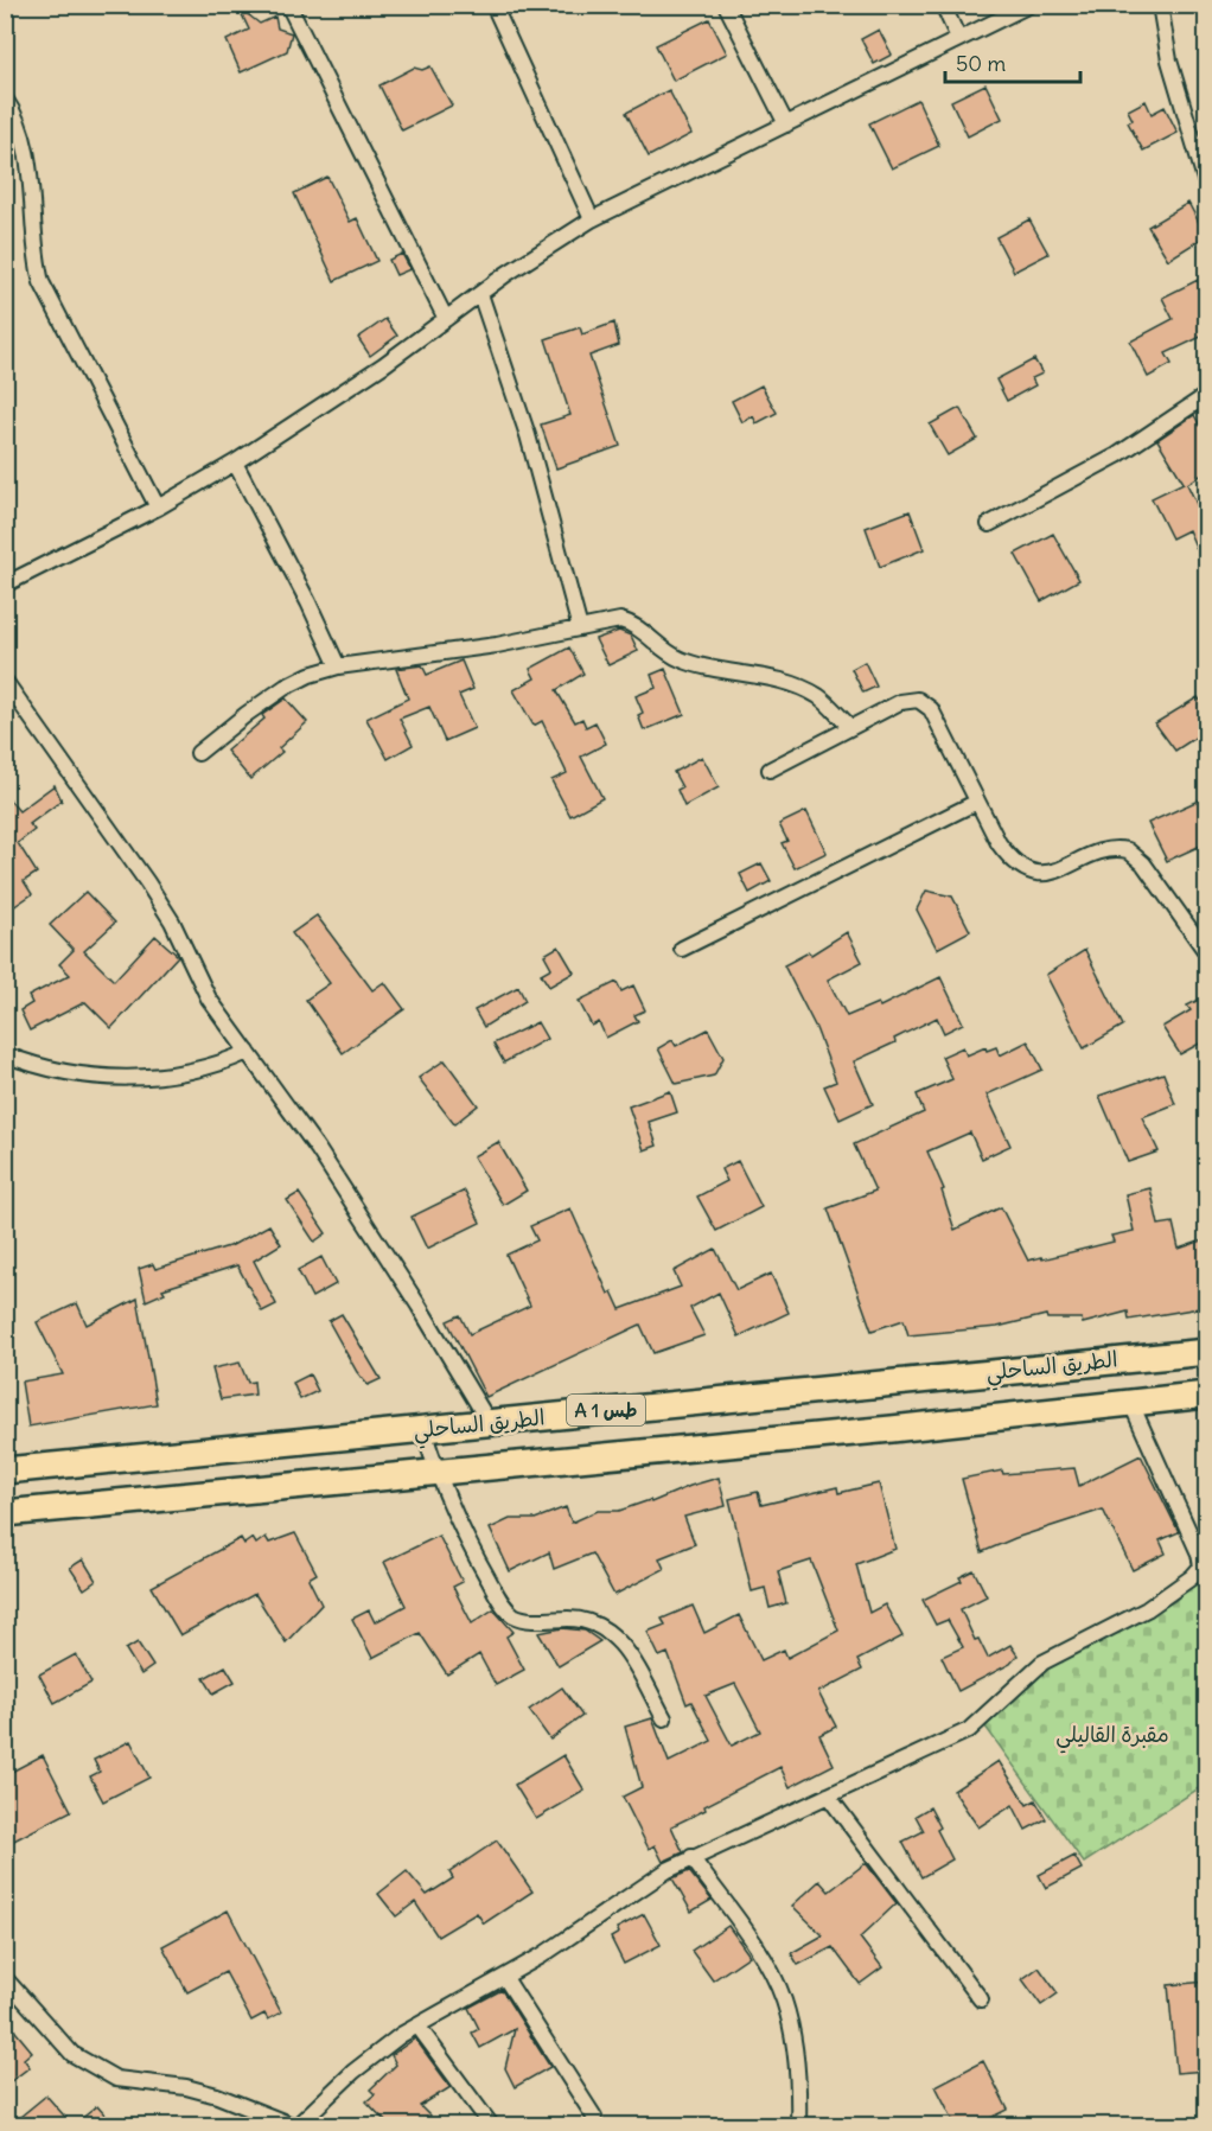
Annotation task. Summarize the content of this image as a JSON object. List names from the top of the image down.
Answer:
{
  "streets": {
    "highway": ["الطريق الساحلي", "A 1 طس"]
  },
  "parks": ["مقبرة القاليلي"],
  "scale_bar": "50 m"
}
